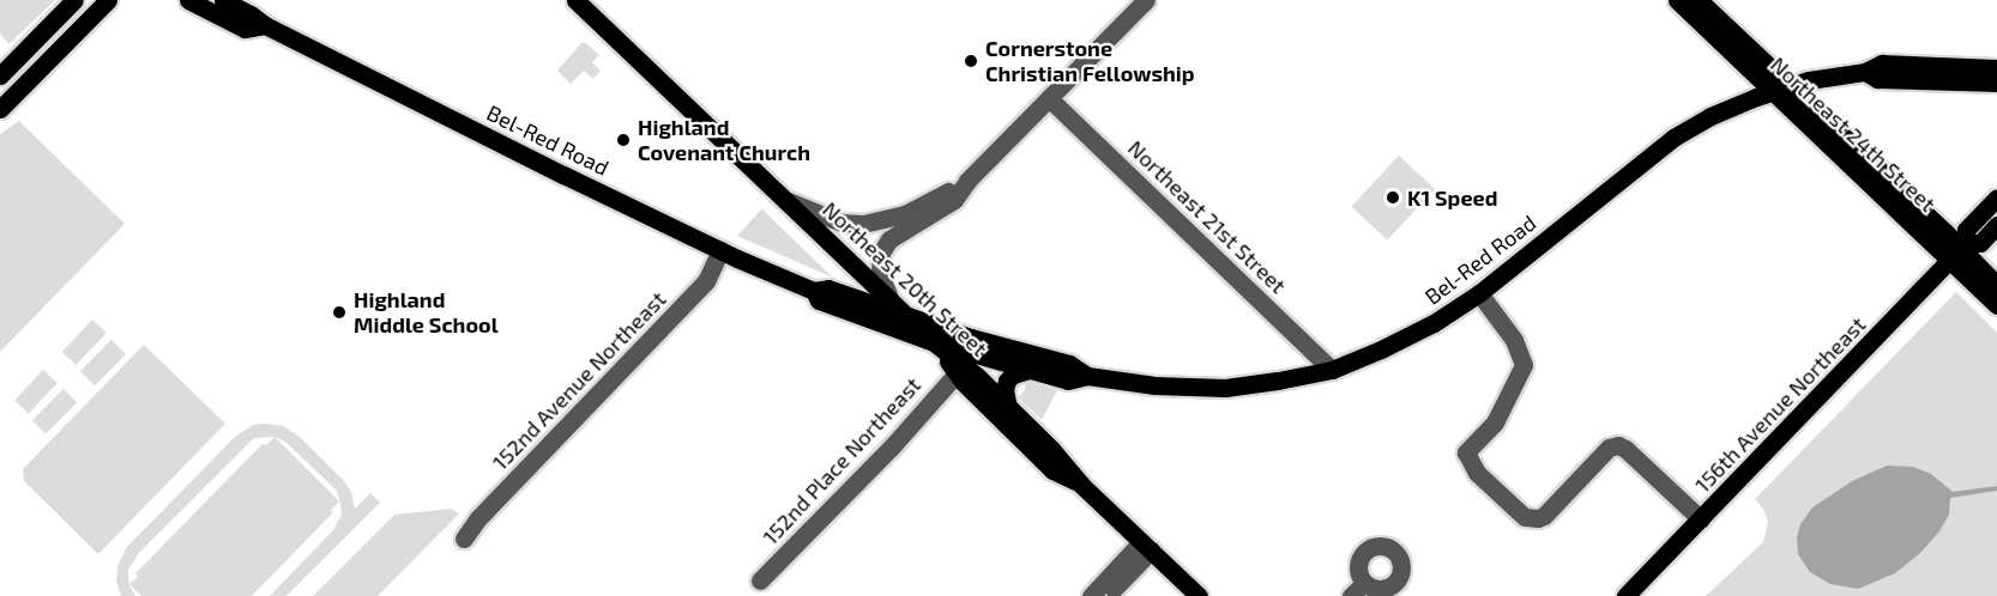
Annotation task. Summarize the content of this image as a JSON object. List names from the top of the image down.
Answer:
{
  "streets": {
    "main road": [
      "Northeast 24th Street",
      "Bel-Red Road",
      "Northeast 20th Street",
      "156th Avenue Northeast"
    ],
    "street": ["Northeast 21st Street", "152nd Avenue Northeast", "152nd Place Northeast"]
  },
  "crossings": [
    ["Northeast 24th Street", "Bel-Red Road"],
    ["Northeast 24th Street", "156th Avenue Northeast"],
    ["Bel-Red Road", "Northeast 21st Street"],
    ["Bel-Red Road", "Northeast 20th Street"],
    ["Bel-Red Road", "152nd Avenue Northeast"]
  ],
  "places": [
    "Cornerstone Christian Fellowship",
    "Highland Covenant Church",
    "K1 Speed",
    "Highland Middle School"
  ]
}
